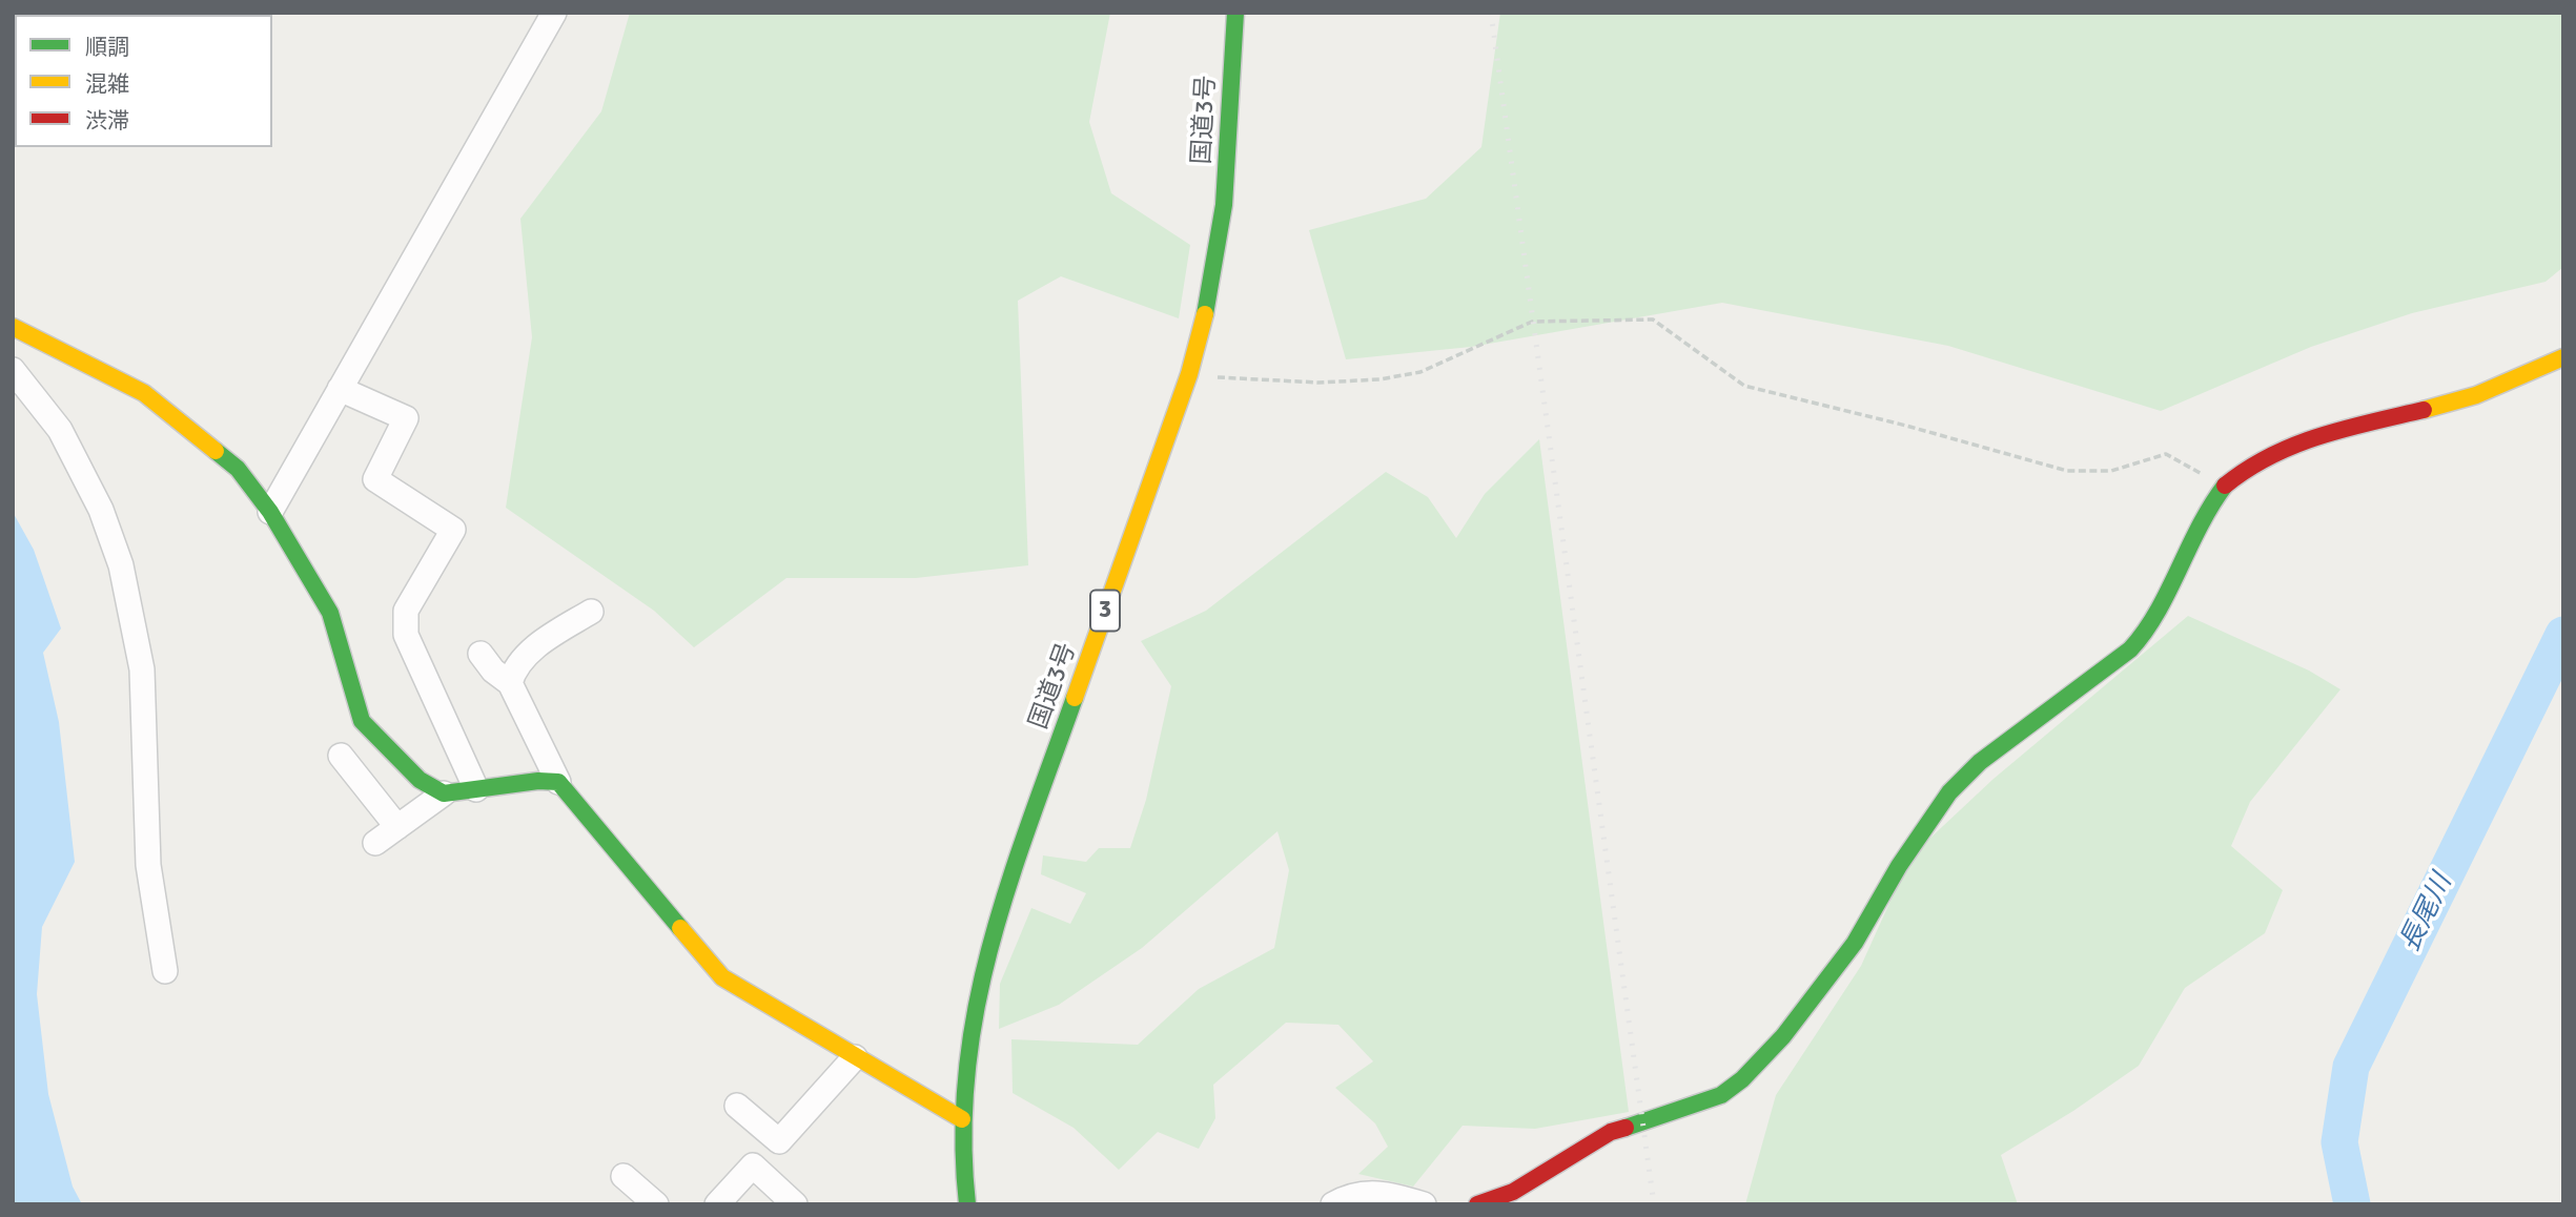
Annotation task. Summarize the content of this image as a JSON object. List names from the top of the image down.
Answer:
{
  "streets": {
    "main road": ["国道3号", "3"]
  },
  "water": ["長尾川"],
  "legend": ["順調", "混雑", "渋滞"]
}
